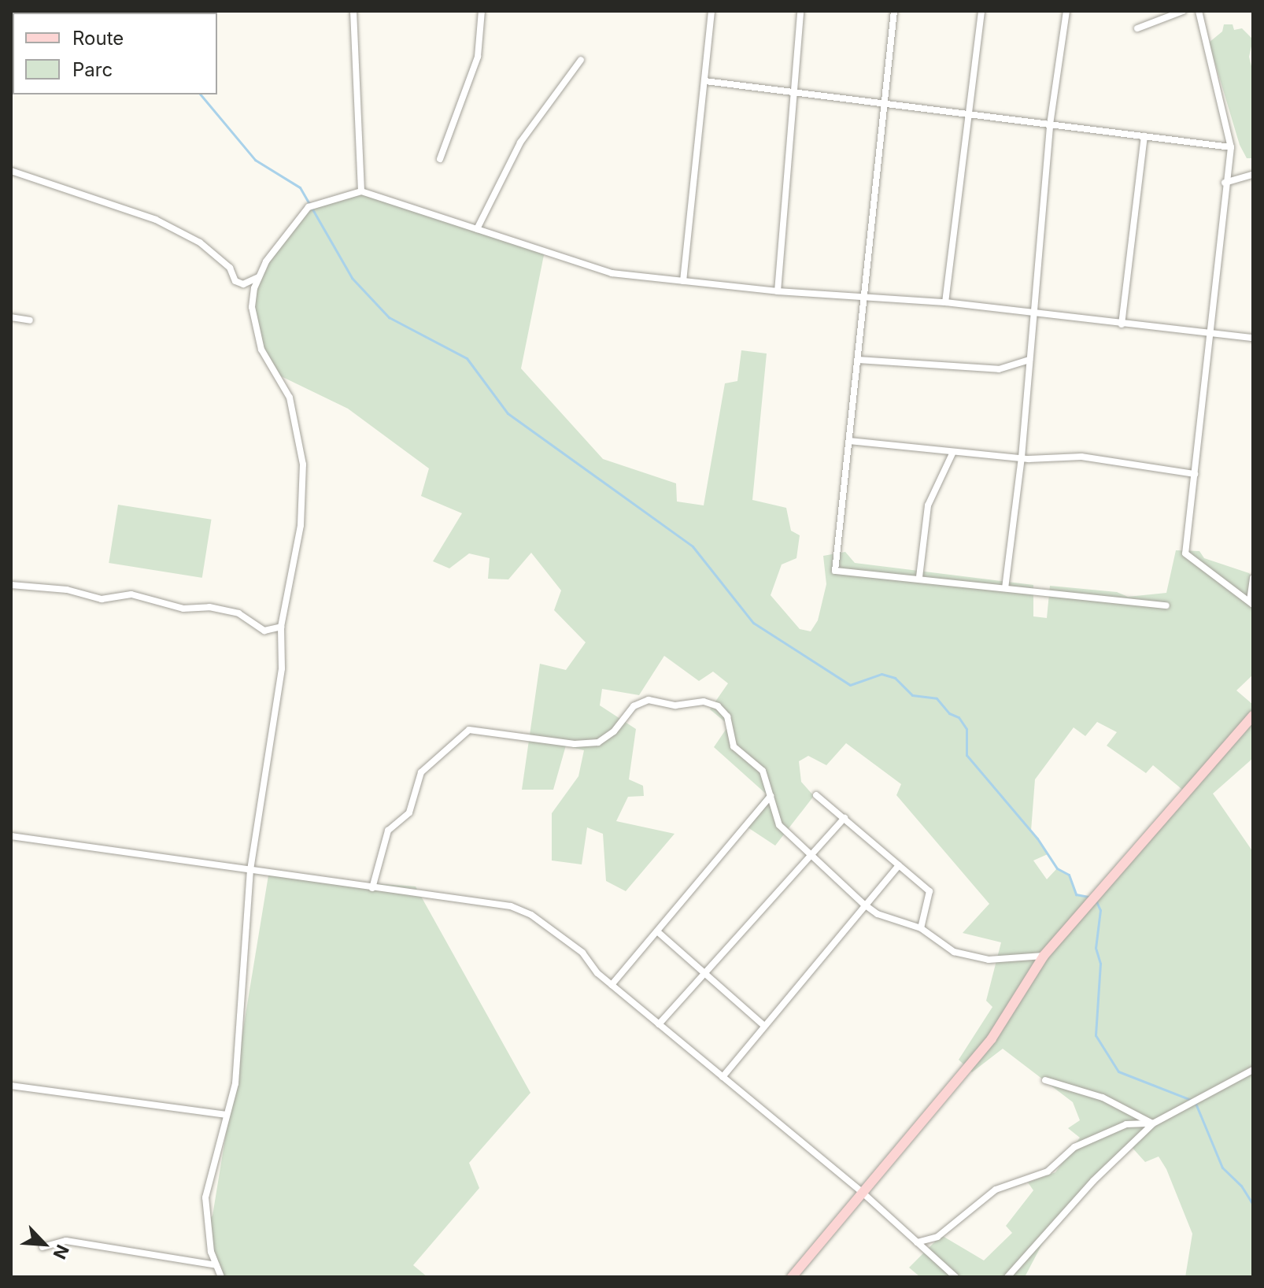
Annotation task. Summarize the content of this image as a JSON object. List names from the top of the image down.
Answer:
{
  "legend": ["Route", "Parc"],
  "north": "bottom right"
}
